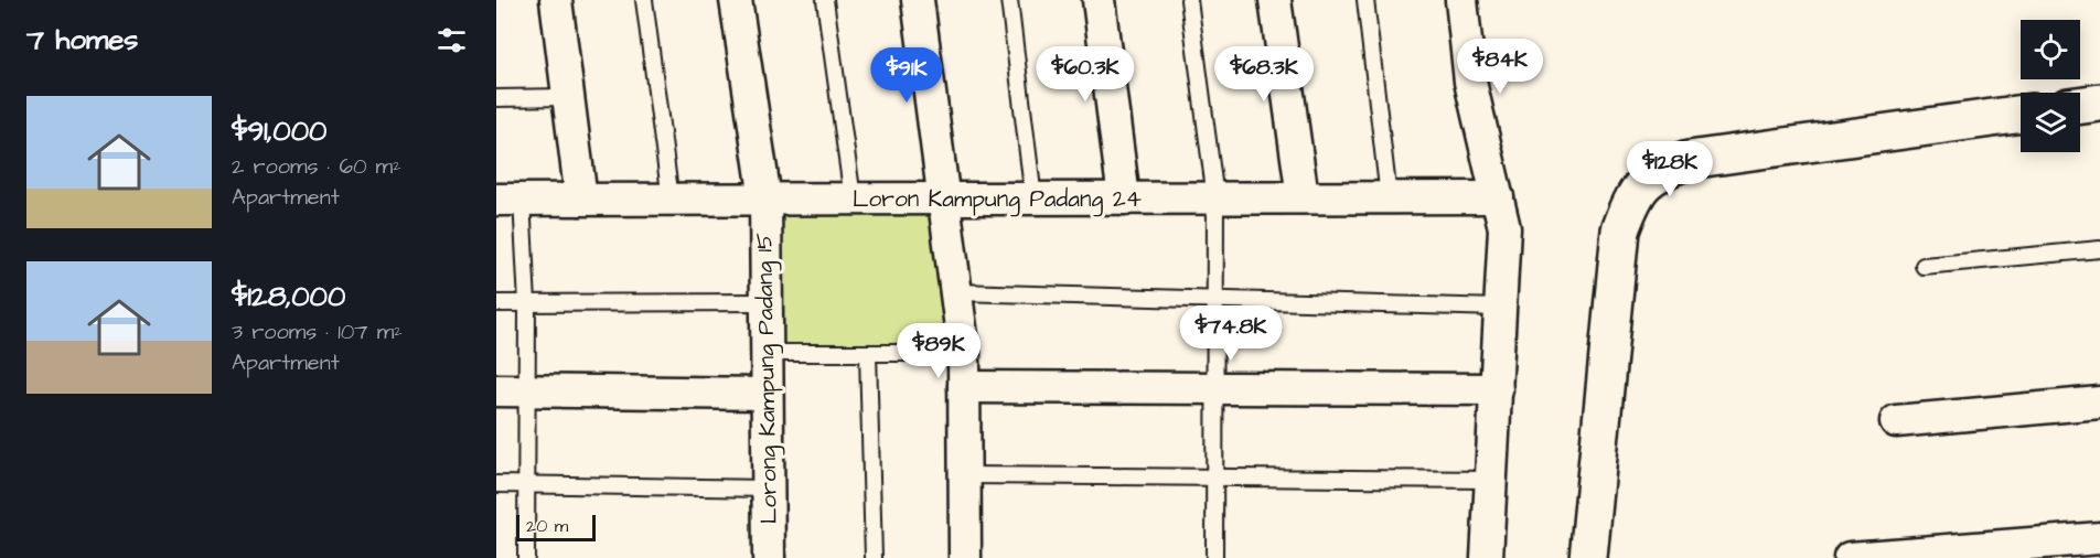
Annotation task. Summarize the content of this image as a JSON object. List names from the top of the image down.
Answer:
{
  "streets": {
    "street": ["Loron Kampung Padang 24", "Lorong Kampung Padang 15"]
  },
  "crossings": [
    ["Loron Kampung Padang 24", "Lorong Kampung Padang 15"]
  ],
  "scale_bar": "20 m",
  "page": {
    "heading": "7 homes",
    "price": [
      "$84K",
      "$60.3K",
      "$68.3K",
      "$91K",
      "$128K",
      "$74.8K",
      "$89K"
    ],
    "list": [
      {
        "name": "$91,000",
        "note": "2 rooms · 60 m² · Apartment"
      },
      {
        "name": "$128,000",
        "note": "3 rooms · 107 m² · Apartment"
      }
    ],
    "scale": "20 m"
  }
}
